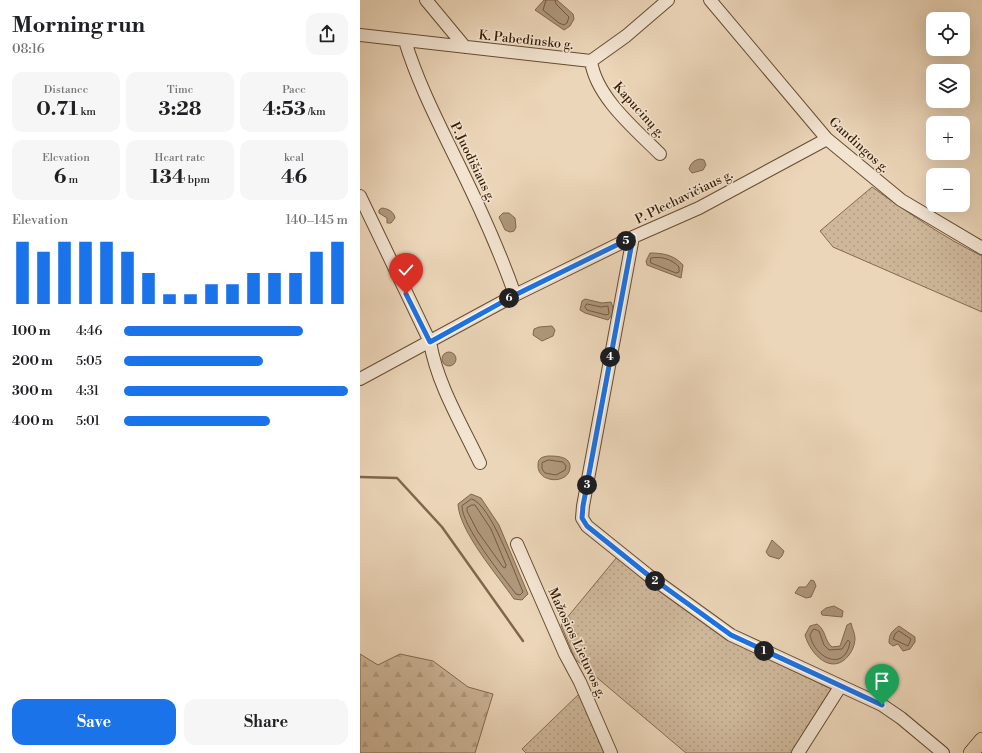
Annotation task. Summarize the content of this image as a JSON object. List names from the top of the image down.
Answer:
{
  "streets": {
    "street": [
      "K. Pabedinsko g.",
      "Kapucinų g.",
      "Gandingos g.",
      "P. Juodišiaus g.",
      "P. Plechavičiaus g.",
      "Mažosios Lietuvos g."
    ]
  },
  "crossings": [
    ["K. Pabedinsko g.", "Kapucinų g."],
    ["K. Pabedinsko g.", "P. Juodišiaus g."],
    ["Gandingos g.", "P. Plechavičiaus g."],
    ["P. Juodišiaus g.", "P. Plechavičiaus g."]
  ],
  "page": {
    "heading": ["Morning run", "08:16"],
    "map_buttons": ["+", "−"],
    "stats": [
      ["Distance", "0.71 km"],
      ["Time", "3:28"],
      ["Pace", "4:53 /km"],
      ["Elevation", "6 m"],
      ["Heart rate", "134 bpm"],
      ["kcal", "46"]
    ],
    "chart": ["Elevation", "140–145 m"],
    "pins": [
      "5",
      "6",
      "4",
      "3",
      "2",
      "1"
    ],
    "list": [
      {
        "name": "100 m",
        "note": "4:46"
      },
      {
        "name": "200 m",
        "note": "5:05"
      },
      {
        "name": "300 m",
        "note": "4:31"
      },
      {
        "name": "400 m",
        "note": "5:01"
      }
    ],
    "buttons": ["Save", "Share"]
  }
}
